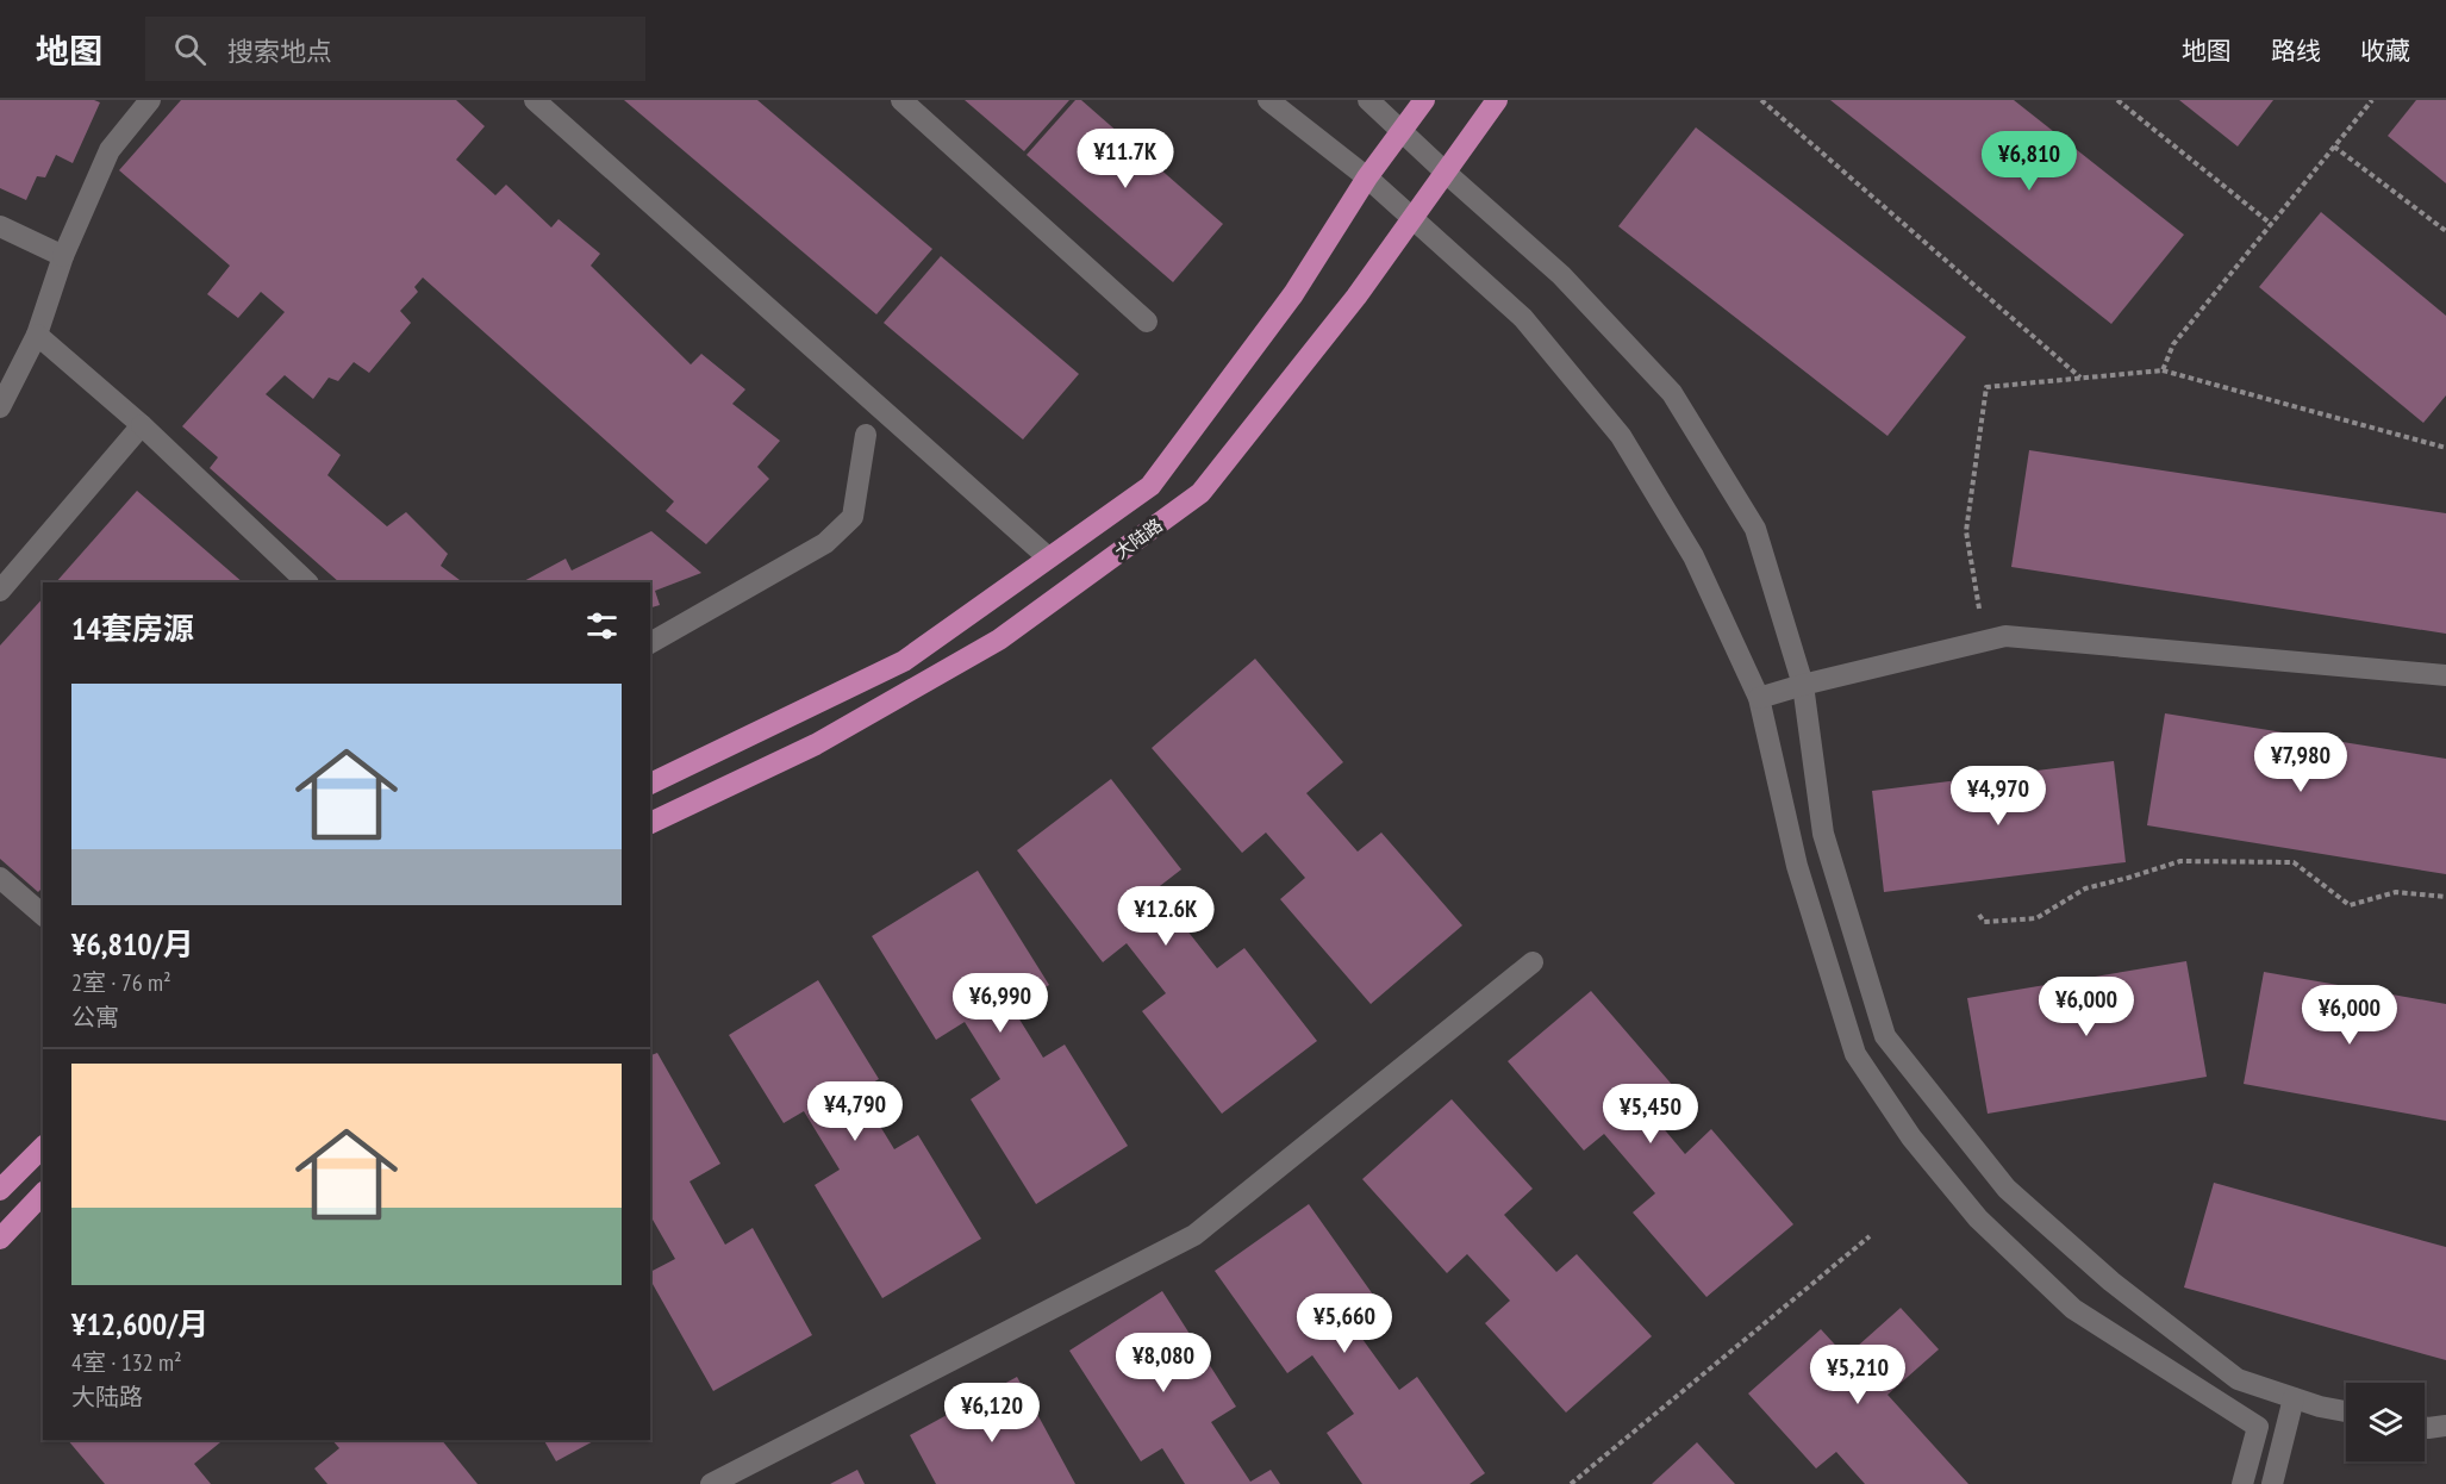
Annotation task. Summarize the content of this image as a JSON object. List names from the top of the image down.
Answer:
{
  "streets": {
    "main road": ["大陆路"]
  },
  "page": {
    "header": "地图",
    "search": "搜索地点",
    "nav": ["地图", "路线", "收藏"],
    "price": [
      "¥11.7K",
      "¥6,810",
      "¥7,980",
      "¥4,970",
      "¥12.6K",
      "¥6,990",
      "¥6,000",
      "¥6,000",
      "¥4,790",
      "¥5,450",
      "¥5,660",
      "¥8,080",
      "¥5,210",
      "¥6,120"
    ],
    "heading": "14套房源",
    "list": [
      {
        "name": "¥6,810/月",
        "note": "2室 · 76 m² · 公寓"
      },
      {
        "name": "¥12,600/月",
        "note": "4室 · 132 m² · 大陆路"
      }
    ]
  }
}
